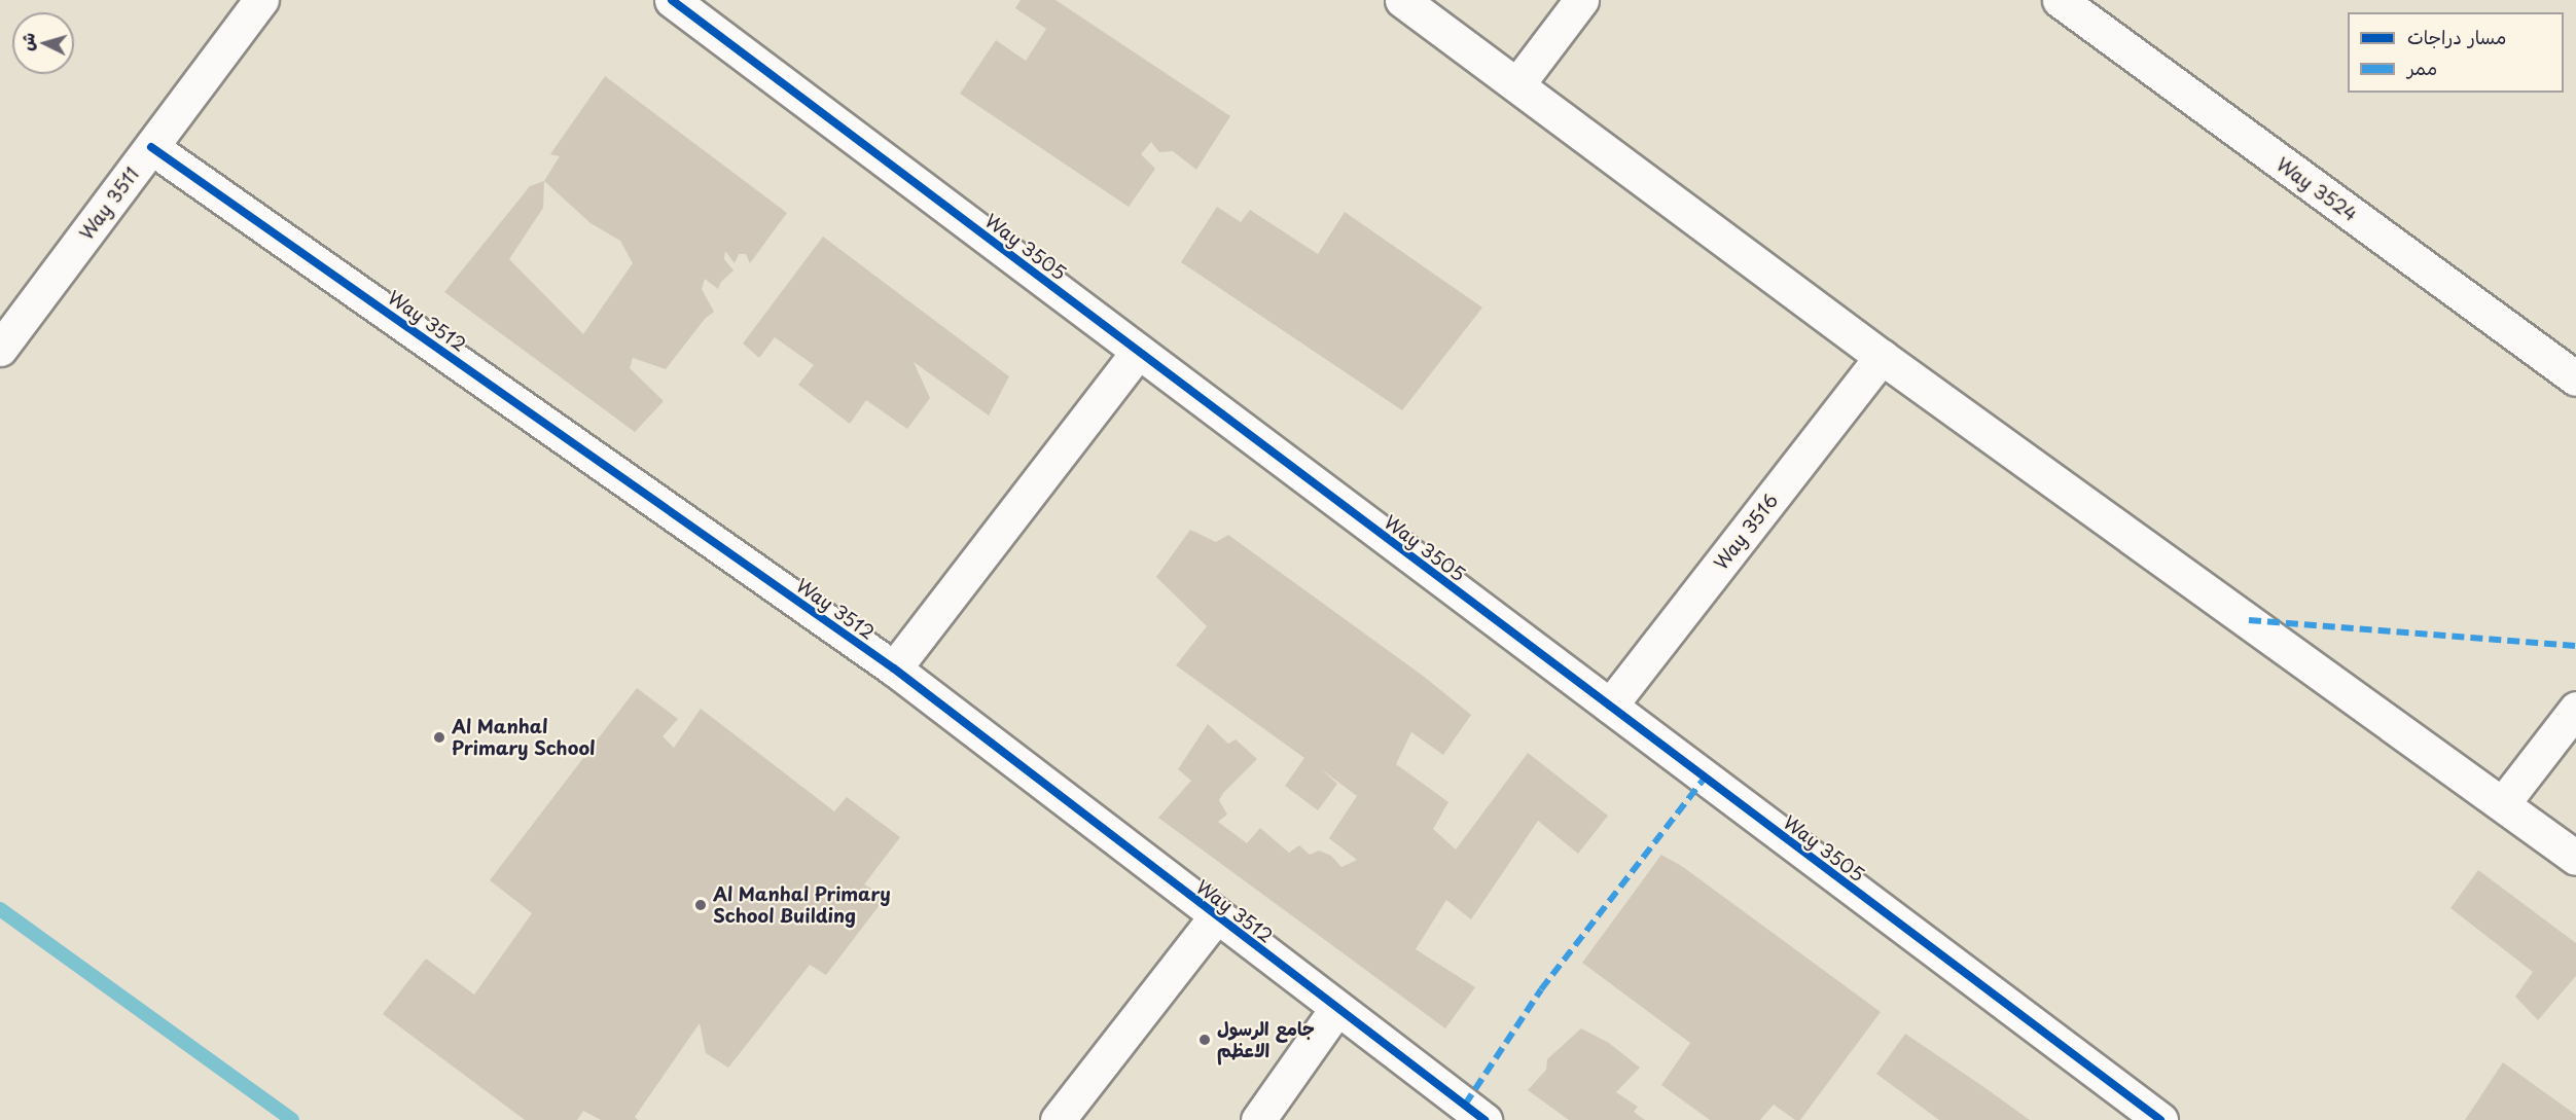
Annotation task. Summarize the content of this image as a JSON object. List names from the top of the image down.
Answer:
{
  "streets": {
    "street": [
      "Way 3524",
      "Way 3511",
      "Way 3505",
      "Way 3512",
      "Way 3516"
    ]
  },
  "crossings": [
    ["Way 3511", "Way 3512"],
    ["Way 3505", "Way 3516"]
  ],
  "places": ["Al Manhal Primary School", "Al Manhal Primary School Building", "جامع الرسول الاعظم"],
  "legend": ["مسار دراجات", "ممر"],
  "north": "left"
}
